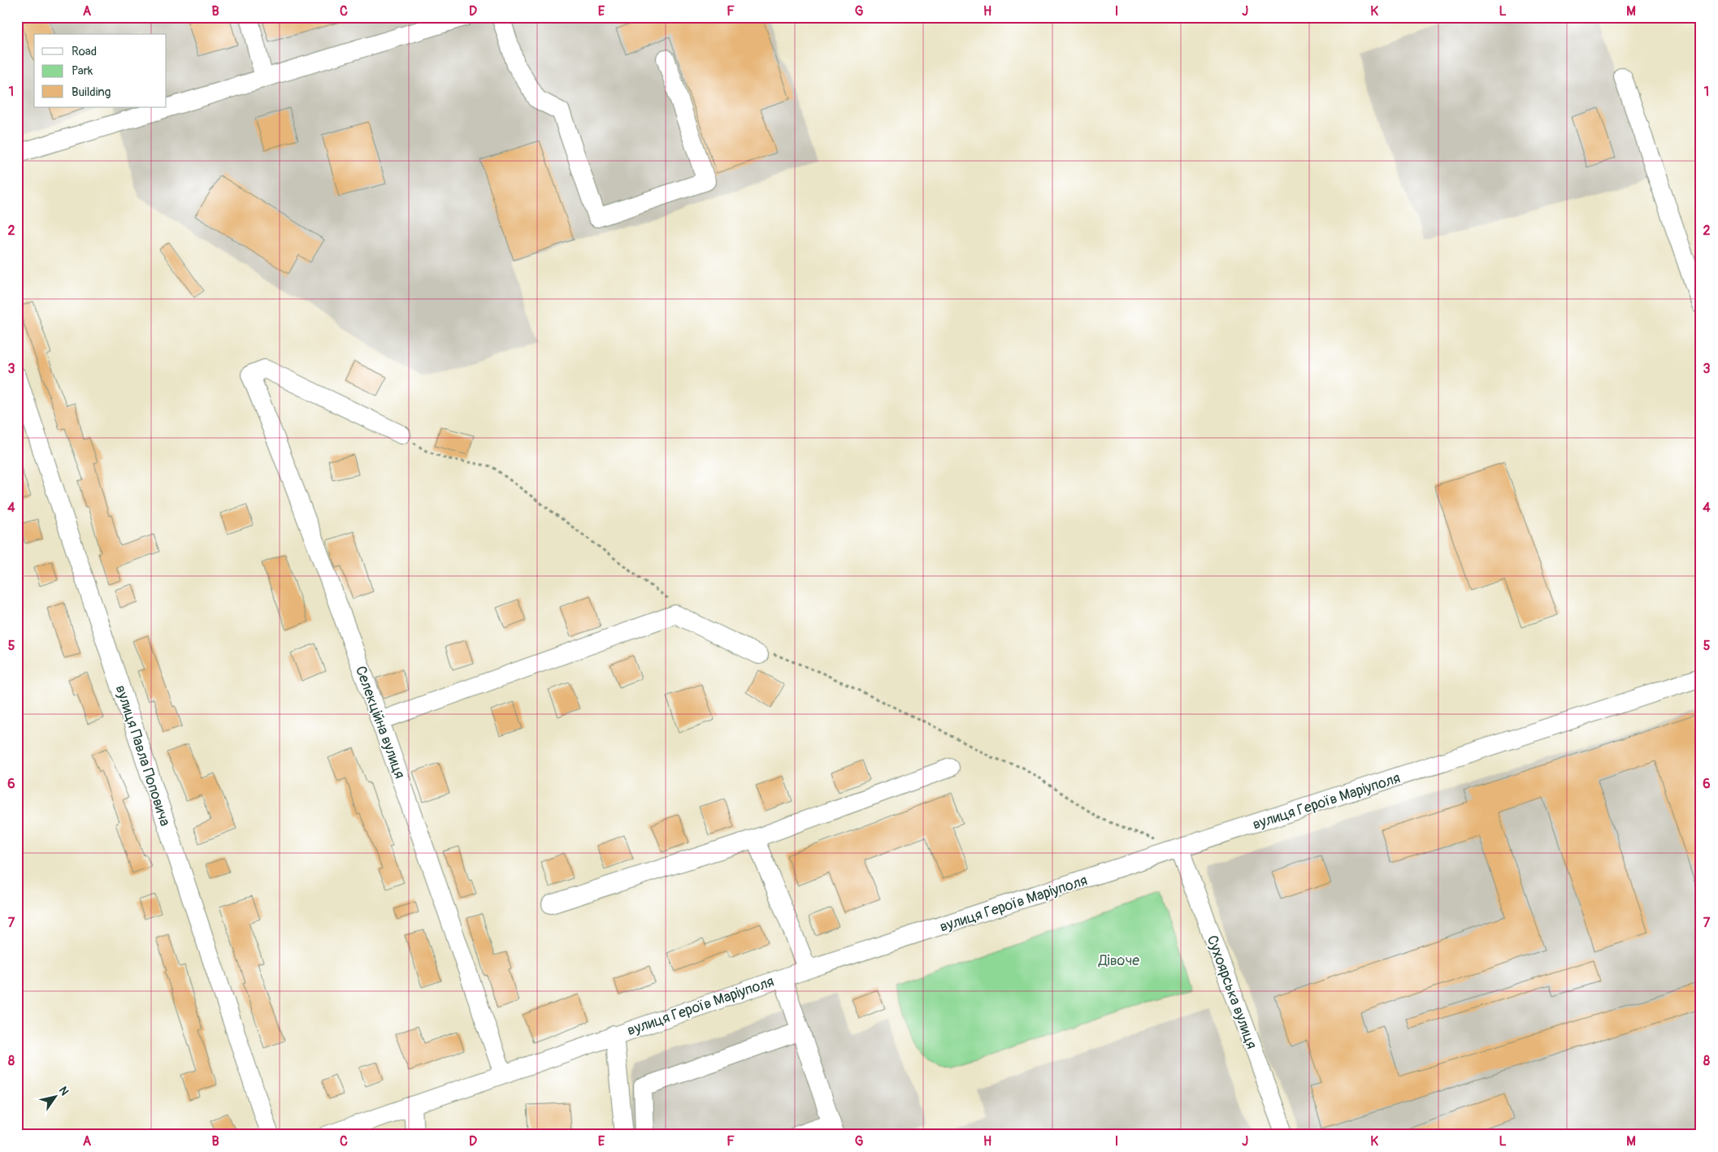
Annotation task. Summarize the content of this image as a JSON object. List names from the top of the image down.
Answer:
{
  "streets": {
    "street": [
      "Селекційна вулиця",
      "вулиця Павла Поповича",
      "вулиця Героїв Маріуполя",
      "Сухоярська вулиця"
    ]
  },
  "crossings": [
    ["Селекційна вулиця", "вулиця Героїв Маріуполя"],
    ["вулиця Героїв Маріуполя", "Сухоярська вулиця"]
  ],
  "parks": ["Дівоче"],
  "legend": ["Road", "Park", "Building"],
  "north": "top right",
  "grid": {
    "columns": [
      "A",
      "B",
      "C",
      "D",
      "E",
      "F",
      "G",
      "H",
      "I",
      "J",
      "K",
      "L",
      "M"
    ],
    "rows": [
      "1",
      "2",
      "3",
      "4",
      "5",
      "6",
      "7",
      "8"
    ]
  }
}
